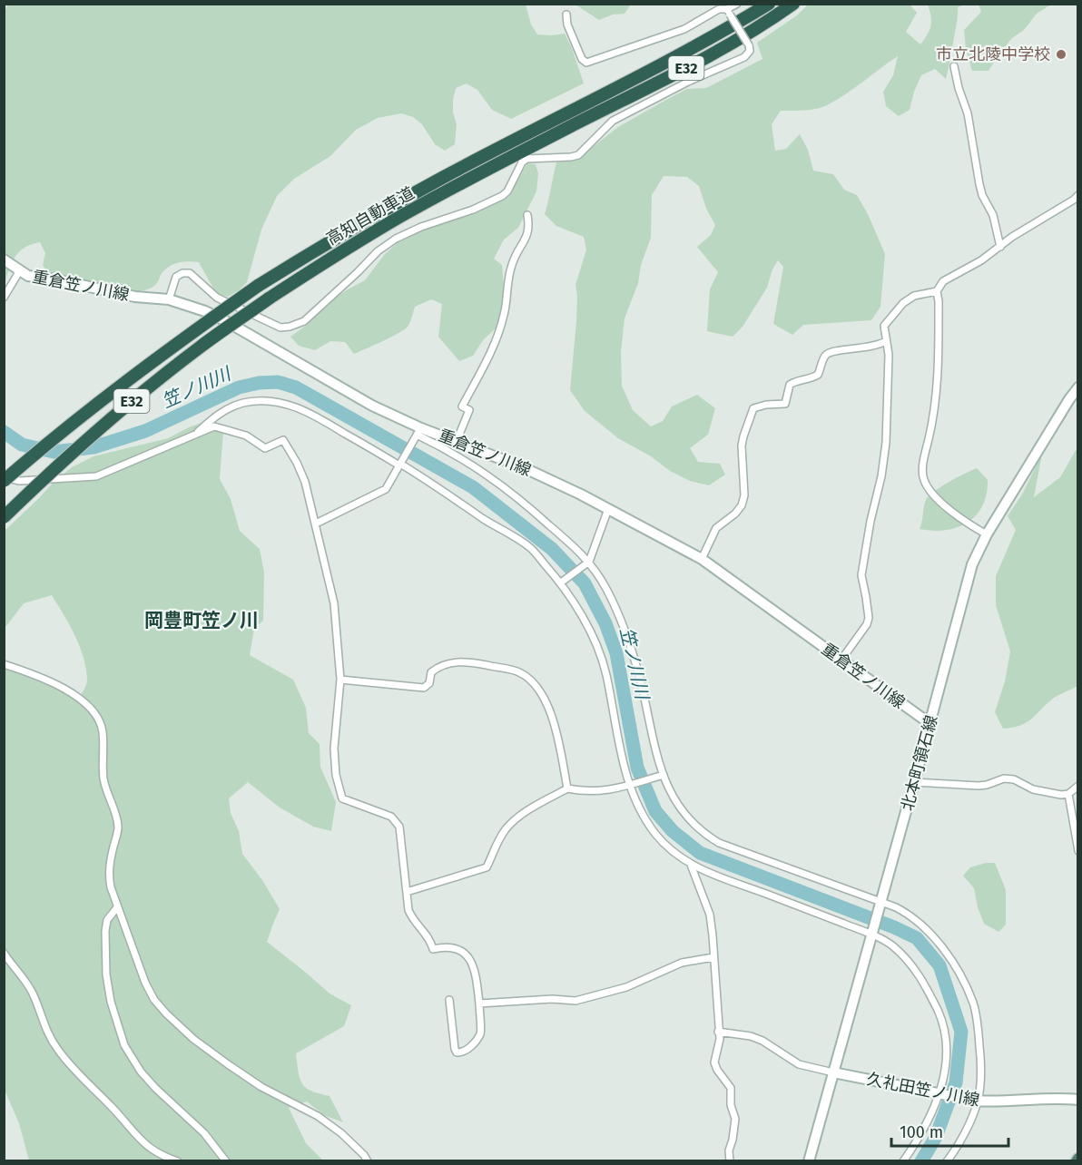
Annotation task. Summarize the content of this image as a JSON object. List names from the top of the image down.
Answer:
{
  "streets": {
    "highway": ["E32", "高知自動車道"],
    "main road": ["重倉笠ノ川線", "北本町領石線", "久礼田笠ノ川線"]
  },
  "crossings": [
    ["重倉笠ノ川線", "北本町領石線"],
    ["北本町領石線", "久礼田笠ノ川線"]
  ],
  "districts": ["岡豊町笠ノ川"],
  "water": ["笠ノ川川"],
  "places": ["市立北陵中学校"],
  "scale_bar": "100 m"
}
